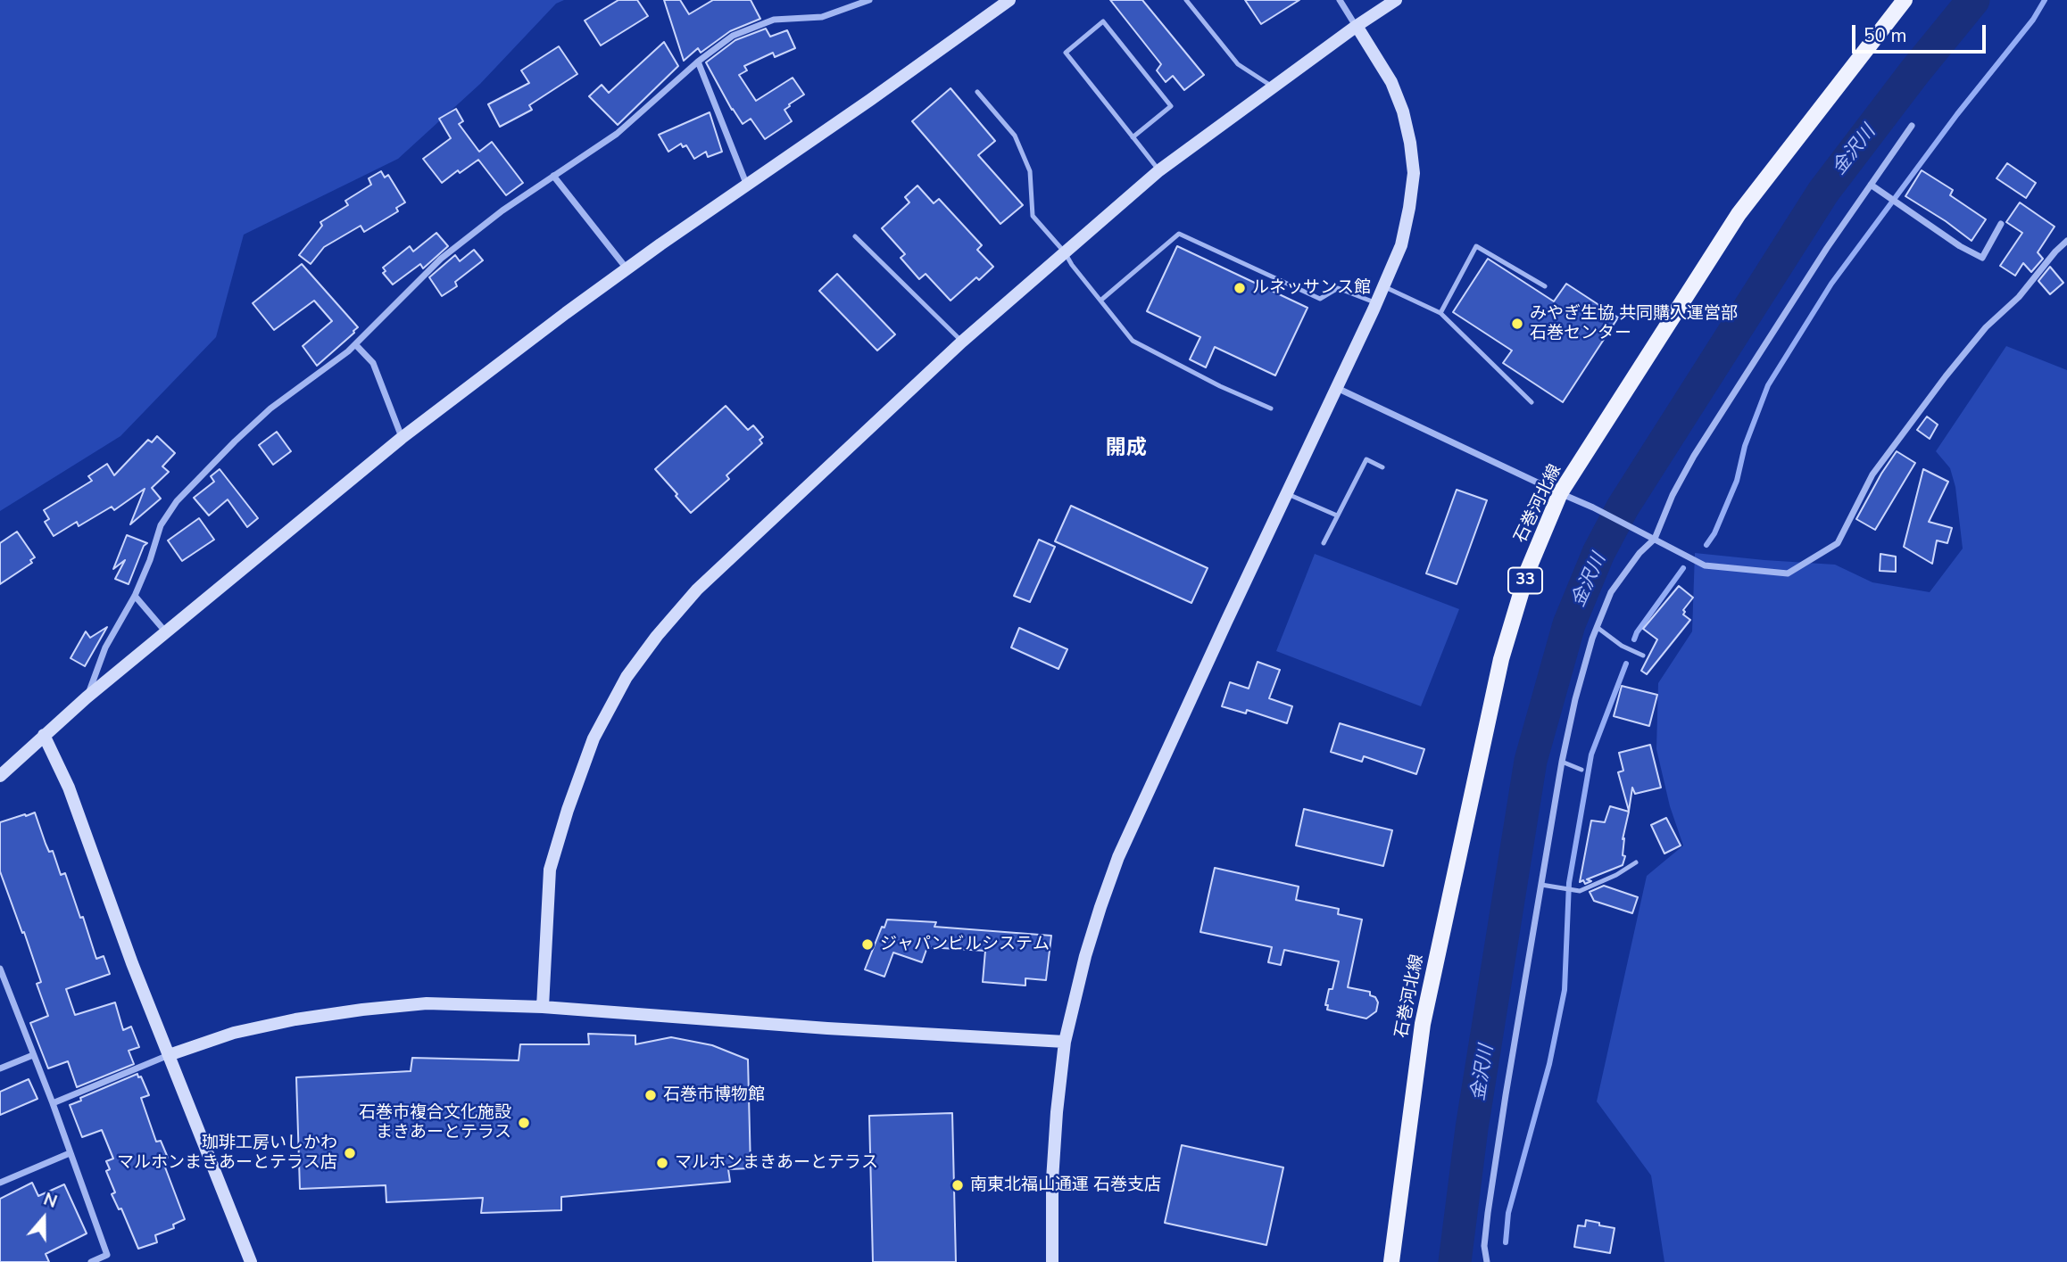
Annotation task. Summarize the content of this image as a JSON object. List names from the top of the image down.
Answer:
{
  "streets": {
    "main road": ["石巻河北線", "33"]
  },
  "districts": ["開成"],
  "water": ["金沢川"],
  "places": [
    "ルネッサンス館",
    "みやぎ生協 共同購入運営部 石巻センター",
    "ジャパンビルシステム",
    "石巻市博物館",
    "石巻市複合文化施設 まきあーとテラス",
    "珈琲工房いしかわ マルホンまきあーとテラス店",
    "マルホンまきあーとテラス",
    "南東北福山通運 石巻支店"
  ],
  "scale_bar": "50 m",
  "north": "top"
}
